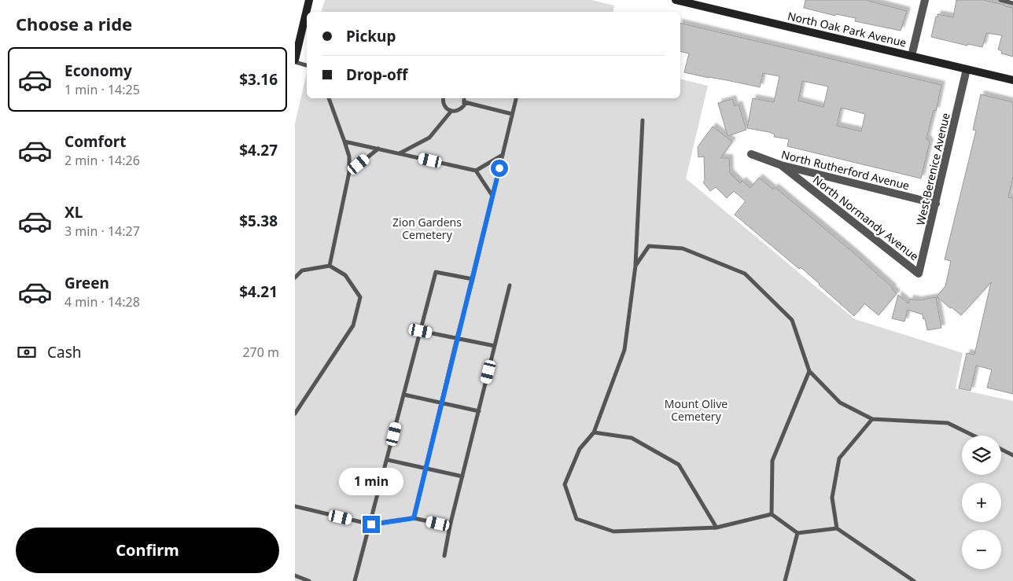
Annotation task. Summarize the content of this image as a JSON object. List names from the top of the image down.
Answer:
{
  "streets": {
    "street": [
      "North Oak Park Avenue",
      "West Berenice Avenue",
      "North Rutherford Avenue",
      "North Normandy Avenue"
    ]
  },
  "crossings": [
    ["North Oak Park Avenue", "West Berenice Avenue"],
    ["West Berenice Avenue", "North Rutherford Avenue"],
    ["West Berenice Avenue", "North Normandy Avenue"],
    ["North Rutherford Avenue", "North Normandy Avenue"]
  ],
  "parks": ["Zion Gardens Cemetery", "Mount Olive Cemetery"],
  "page": {
    "heading": "Choose a ride",
    "banner": ["Pickup", "Drop-off"],
    "list": [
      {
        "name": "Economy",
        "note": "1 min · 14:25",
        "value": "$3.16"
      },
      {
        "name": "Comfort",
        "note": "2 min · 14:26",
        "value": "$4.27"
      },
      {
        "name": "XL",
        "note": "3 min · 14:27",
        "value": "$5.38"
      },
      {
        "name": "Green",
        "note": "4 min · 14:28",
        "value": "$4.21"
      }
    ],
    "pay": ["Cash", "270 m"],
    "map_buttons": ["+", "−"],
    "bubble": "1 min",
    "buttons": "Confirm"
  }
}
